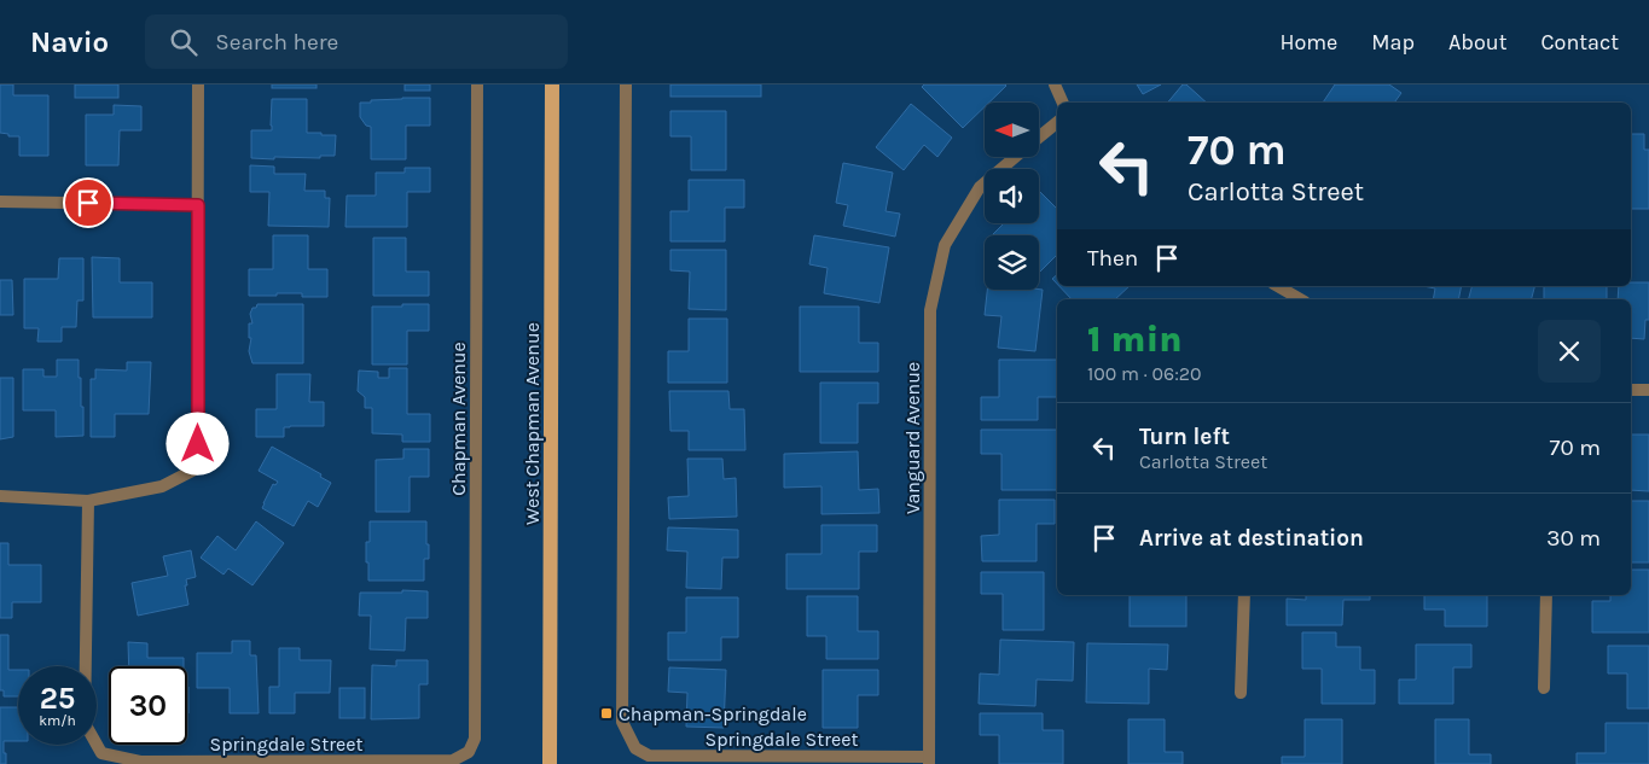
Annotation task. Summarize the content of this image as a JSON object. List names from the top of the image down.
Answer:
{
  "streets": {
    "main road": ["West Chapman Avenue"],
    "street": ["Chapman Avenue", "Vanguard Avenue", "Springdale Street"]
  },
  "crossings": [
    ["Chapman Avenue", "Springdale Street"],
    ["Vanguard Avenue", "Springdale Street"]
  ],
  "places": {
    "transit": ["Chapman-Springdale"]
  },
  "north": "left",
  "page": {
    "header": "Navio",
    "search": "Search here",
    "nav": [
      "Home",
      "Map",
      "About",
      "Contact"
    ],
    "turn": ["70 m", "Carlotta Street"],
    "then": "Then",
    "heading": ["1 min", "100 m · 06:20"],
    "list": [
      {
        "name": "Turn left",
        "note": "Carlotta Street",
        "value": "70 m"
      },
      {
        "name": "Arrive at destination",
        "value": "30 m"
      }
    ],
    "speed": "25 km/h",
    "limit": "30"
  }
}
